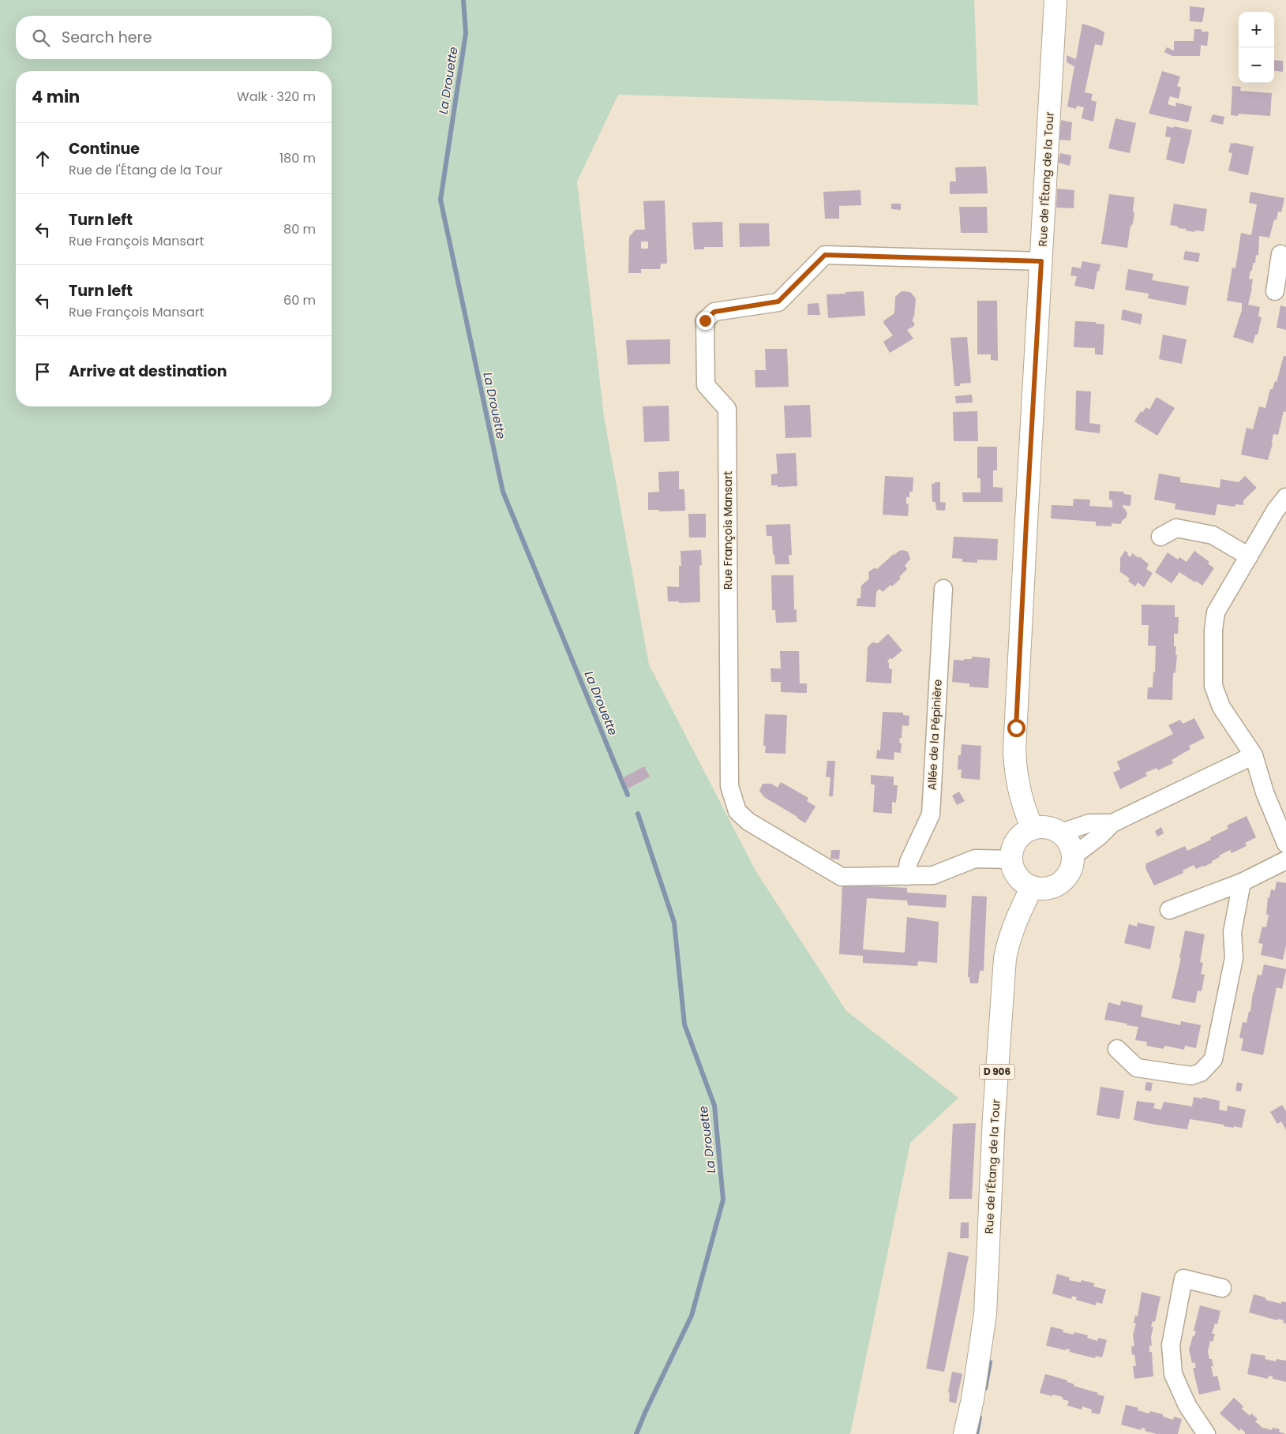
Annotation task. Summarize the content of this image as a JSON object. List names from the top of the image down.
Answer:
{
  "streets": {
    "main road": ["Rue de l'Étang de la Tour", "D 906"],
    "street": ["Rue François Mansart", "Allée de la Pépinière"]
  },
  "crossings": [
    ["Rue de l'Étang de la Tour", "Rue François Mansart"],
    ["Rue François Mansart", "Allée de la Pépinière"]
  ],
  "water": ["La Drouette"],
  "page": {
    "map_buttons": ["+", "−"],
    "search": "Search here",
    "heading": ["4 min", "Walk · 320 m"],
    "list": [
      ["Continue", "Rue de l'Étang de la Tour", "180 m"],
      ["Turn left", "Rue François Mansart", "80 m"],
      ["Turn left", "Rue François Mansart", "60 m"],
      "Arrive at destination"
    ]
  }
}
